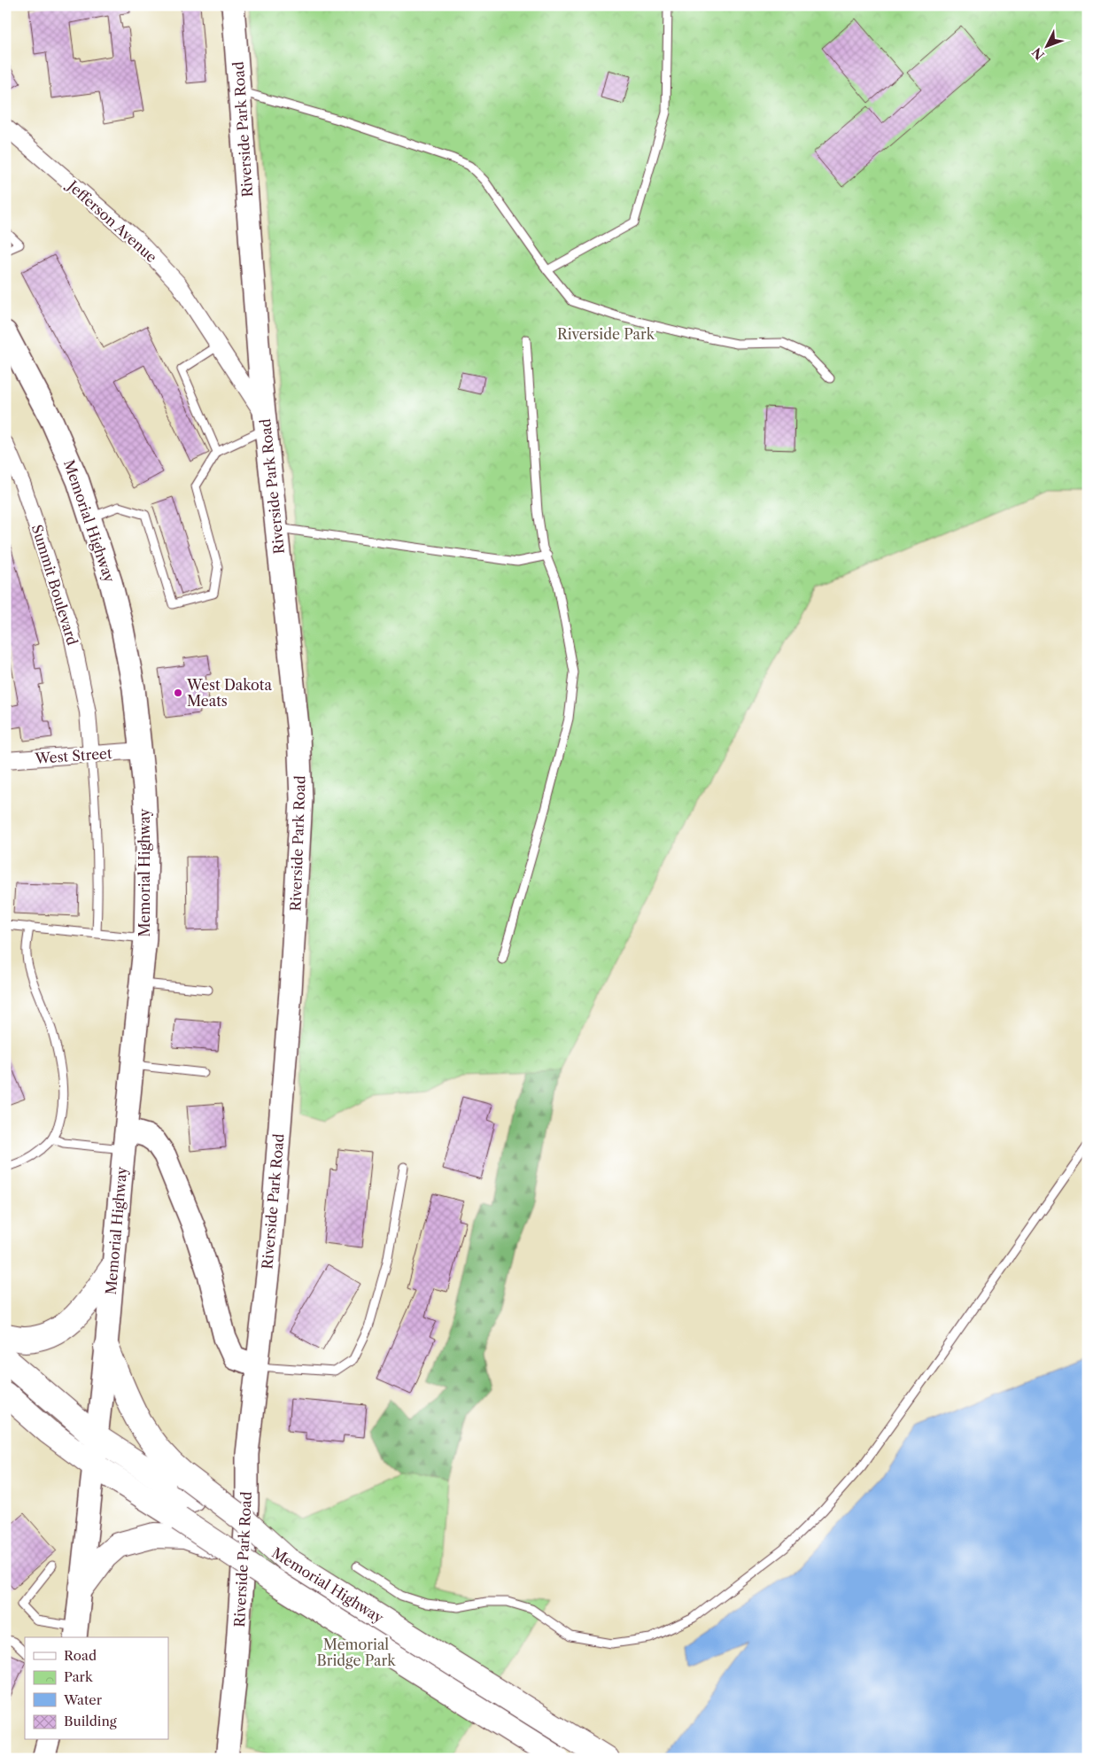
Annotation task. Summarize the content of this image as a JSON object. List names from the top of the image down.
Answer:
{
  "streets": {
    "main road": ["Riverside Park Road", "Memorial Highway"],
    "street": ["Jefferson Avenue", "Summit Boulevard", "West Street"]
  },
  "crossings": [
    ["Riverside Park Road", "Jefferson Avenue"],
    ["Memorial Highway", "West Street"],
    ["Summit Boulevard", "West Street"]
  ],
  "parks": ["Riverside Park", "Memorial Bridge Park"],
  "places": ["West Dakota Meats"],
  "legend": [
    "Road",
    "Park",
    "Water",
    "Building"
  ],
  "north": "bottom left"
}
